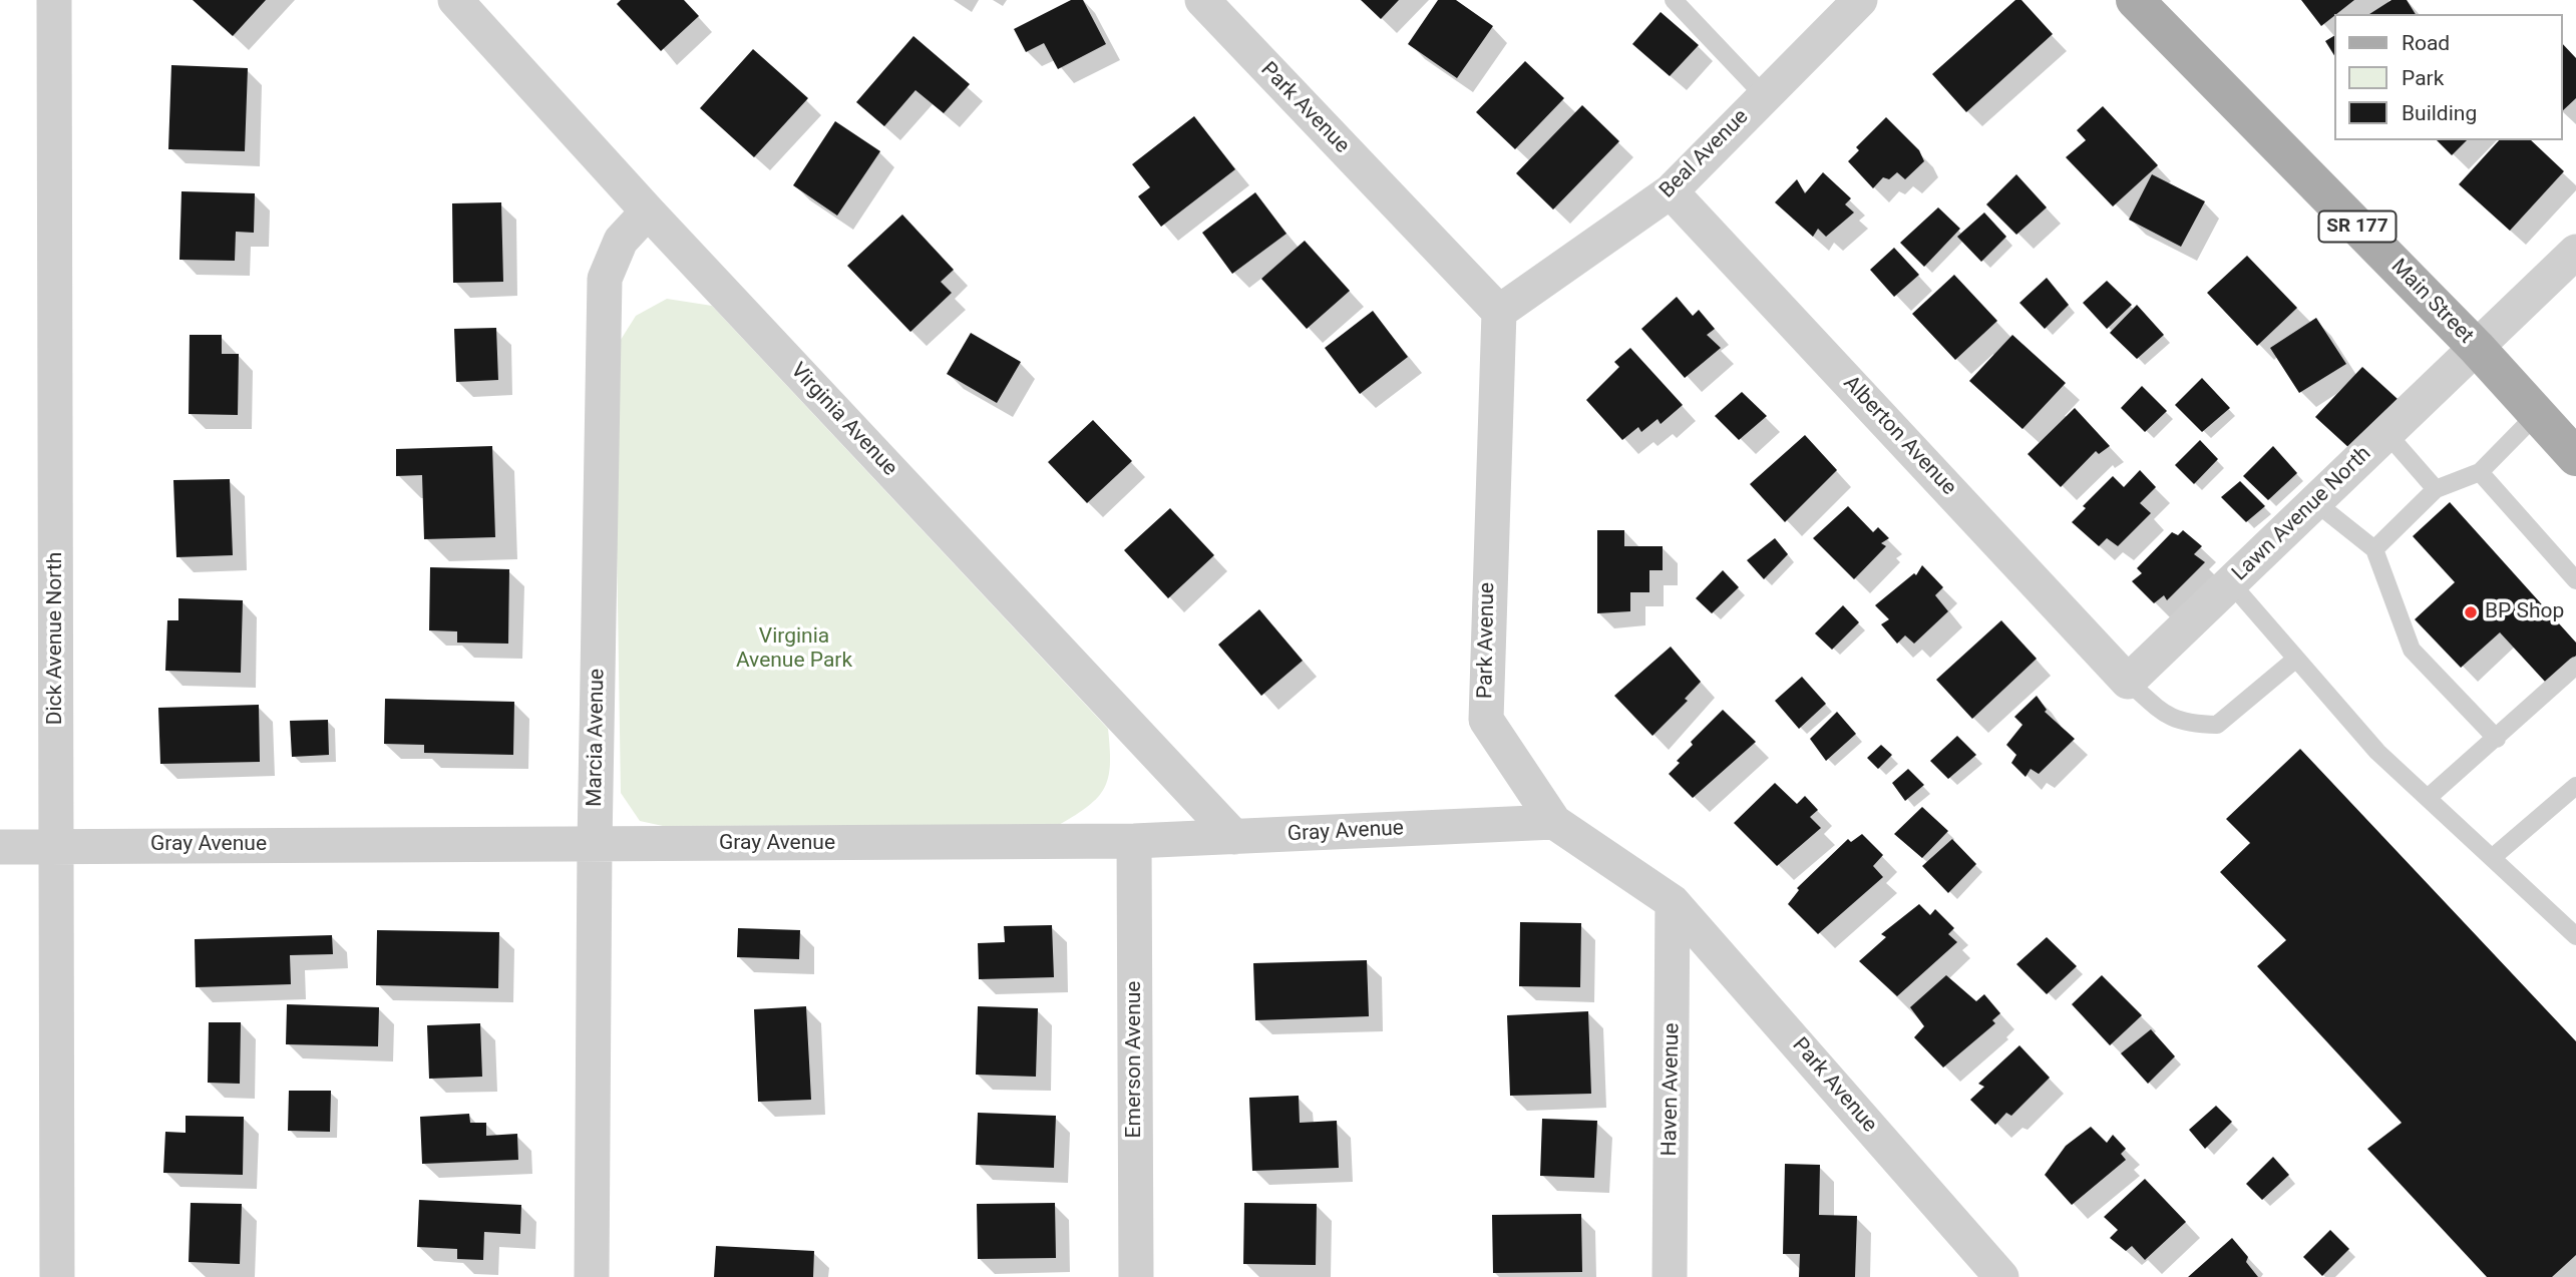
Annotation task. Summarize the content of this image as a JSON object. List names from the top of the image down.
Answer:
{
  "streets": {
    "main road": ["SR 177", "Main Street"],
    "street": [
      "Park Avenue",
      "Beal Avenue",
      "Virginia Avenue",
      "Alberton Avenue",
      "Lawn Avenue North",
      "Dick Avenue North",
      "Marcia Avenue",
      "Gray Avenue",
      "Emerson Avenue",
      "Haven Avenue"
    ]
  },
  "crossings": [
    ["Park Avenue", "Beal Avenue"],
    ["Park Avenue", "Gray Avenue"],
    ["Park Avenue", "Haven Avenue"],
    ["Beal Avenue", "Alberton Avenue"],
    ["Main Street", "Lawn Avenue North"],
    ["Virginia Avenue", "Marcia Avenue"],
    ["Virginia Avenue", "Gray Avenue"],
    ["Alberton Avenue", "Lawn Avenue North"],
    ["Dick Avenue North", "Gray Avenue"],
    ["Marcia Avenue", "Gray Avenue"],
    ["Gray Avenue", "Emerson Avenue"]
  ],
  "parks": ["Virginia Avenue Park"],
  "places": ["BP Shop"],
  "legend": ["Road", "Park", "Building"]
}
